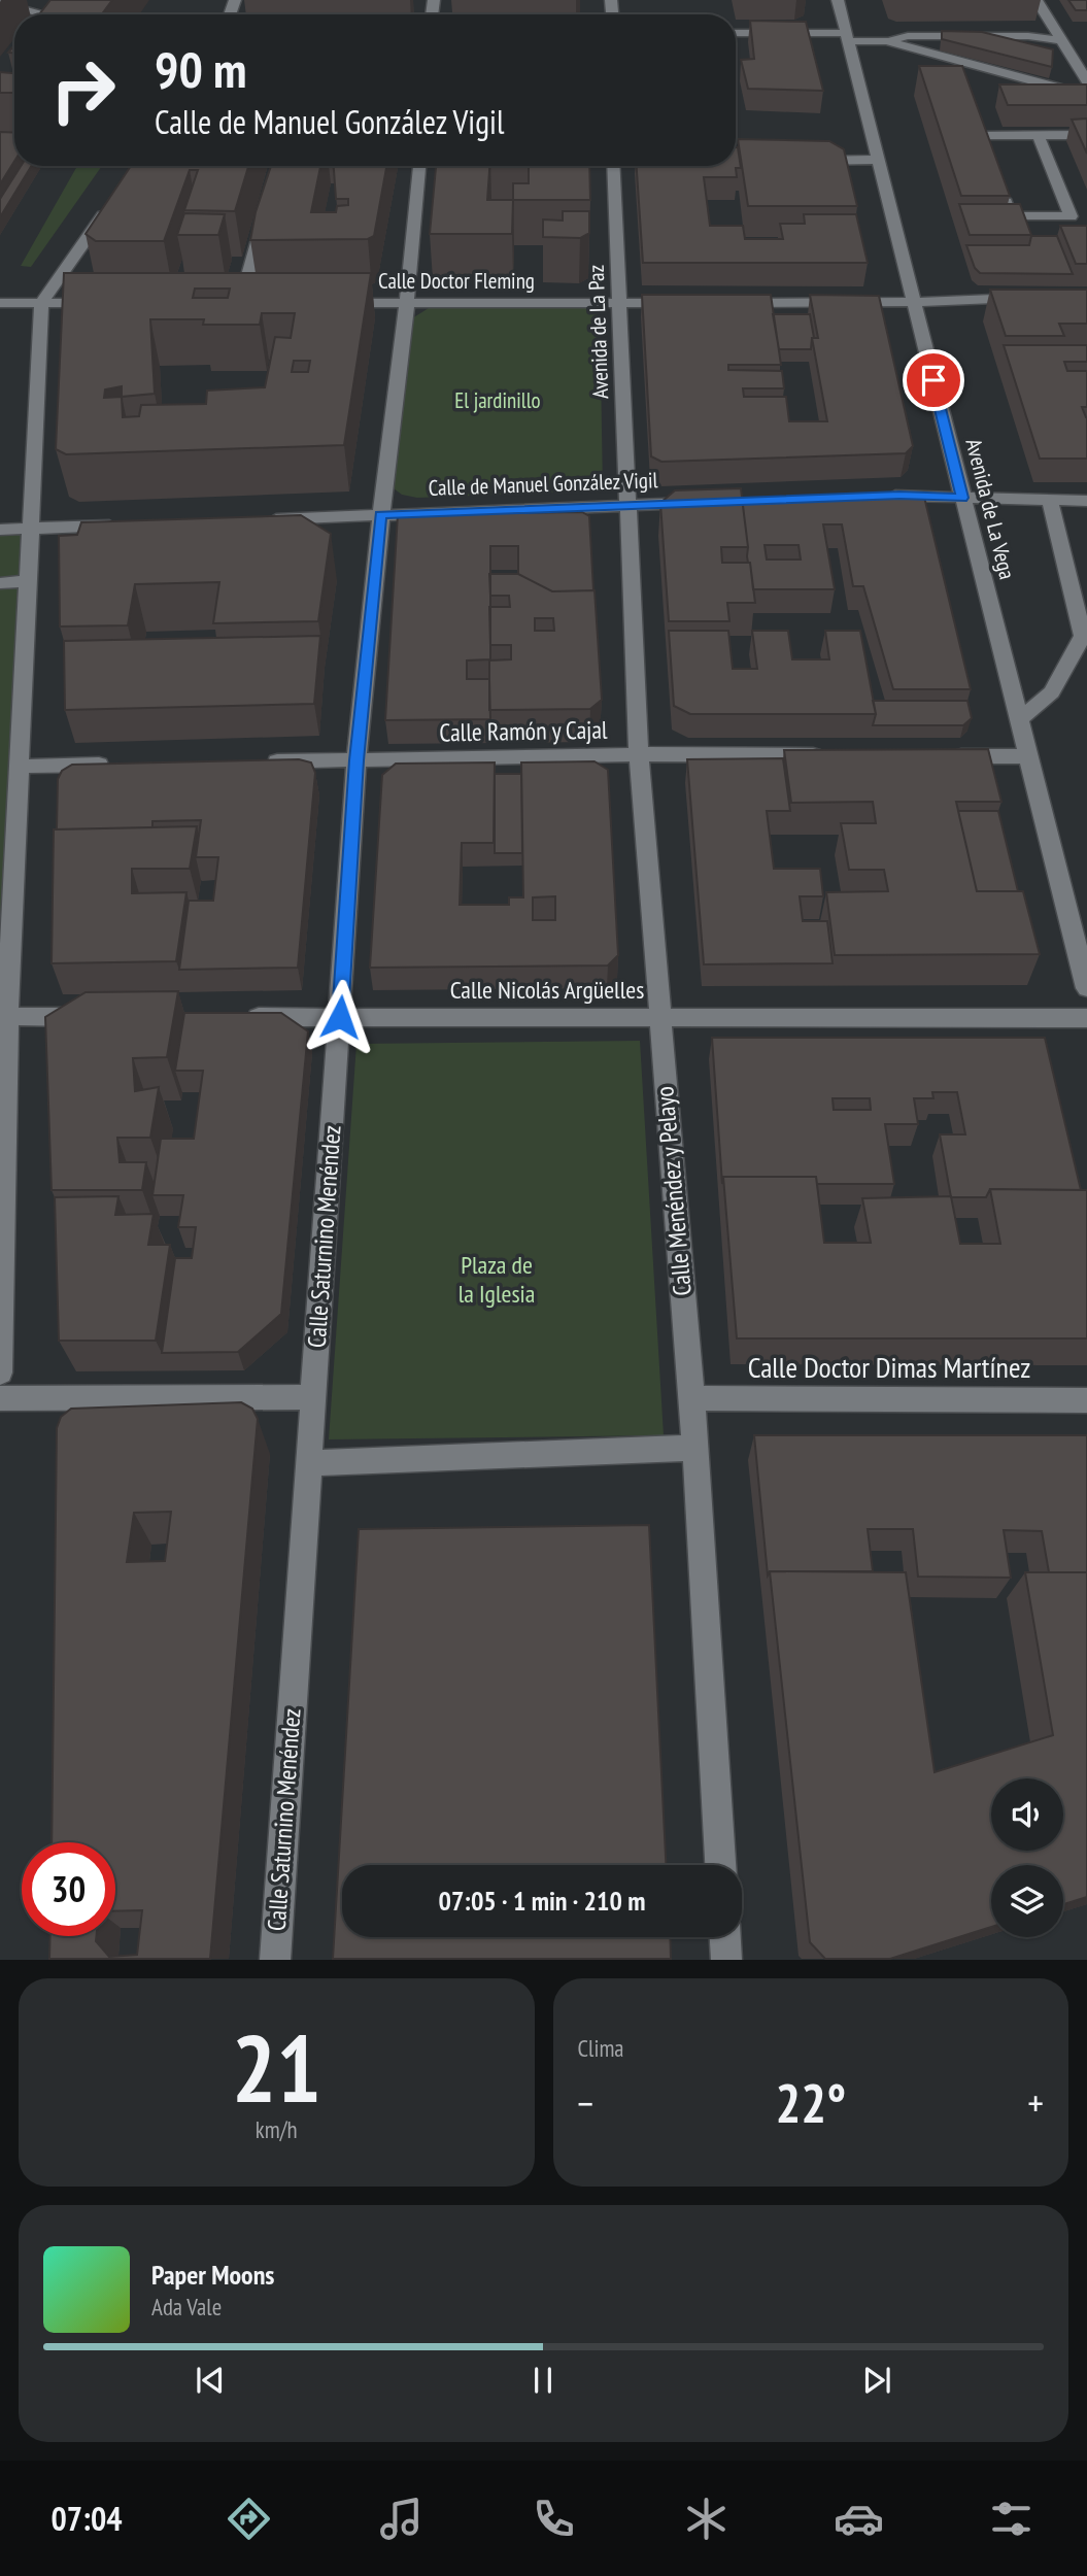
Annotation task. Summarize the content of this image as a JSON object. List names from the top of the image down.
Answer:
{
  "streets": {
    "street": [
      "Calle Doctor Fleming",
      "Avenida de La Paz",
      "Calle de Manuel González Vigil",
      "Avenida de La Vega",
      "Calle Ramón y Cajal",
      "Calle Nicolás Argüelles",
      "Calle Menéndez y Pelayo",
      "Calle Saturnino Menéndez",
      "Calle Doctor Dimas Martínez"
    ]
  },
  "crossings": [
    ["Calle Doctor Fleming", "Avenida de La Paz"],
    ["Calle Doctor Fleming", "Calle Saturnino Menéndez"],
    ["Avenida de La Paz", "Calle de Manuel González Vigil"],
    ["Avenida de La Paz", "Calle Menéndez y Pelayo"],
    ["Calle de Manuel González Vigil", "Calle Menéndez y Pelayo"],
    ["Calle de Manuel González Vigil", "Calle Saturnino Menéndez"],
    ["Calle Ramón y Cajal", "Calle Menéndez y Pelayo"],
    ["Calle Ramón y Cajal", "Calle Saturnino Menéndez"],
    ["Calle Nicolás Argüelles", "Calle Menéndez y Pelayo"],
    ["Calle Nicolás Argüelles", "Calle Saturnino Menéndez"],
    ["Calle Menéndez y Pelayo", "Calle Doctor Dimas Martínez"]
  ],
  "parks": ["El jardinillo", "Plaza de la Iglesia"],
  "page": {
    "turn": ["90 m", "Calle de Manuel González Vigil"],
    "limit": "30",
    "trip": "07:05 · 1 min · 210 m",
    "tile": [
      ["21", "km/h"],
      "Clima"
    ],
    "heat": ["−", "22°", "+"],
    "song": ["Paper Moons", "Ada Vale"],
    "tabs": "07:04"
  }
}
